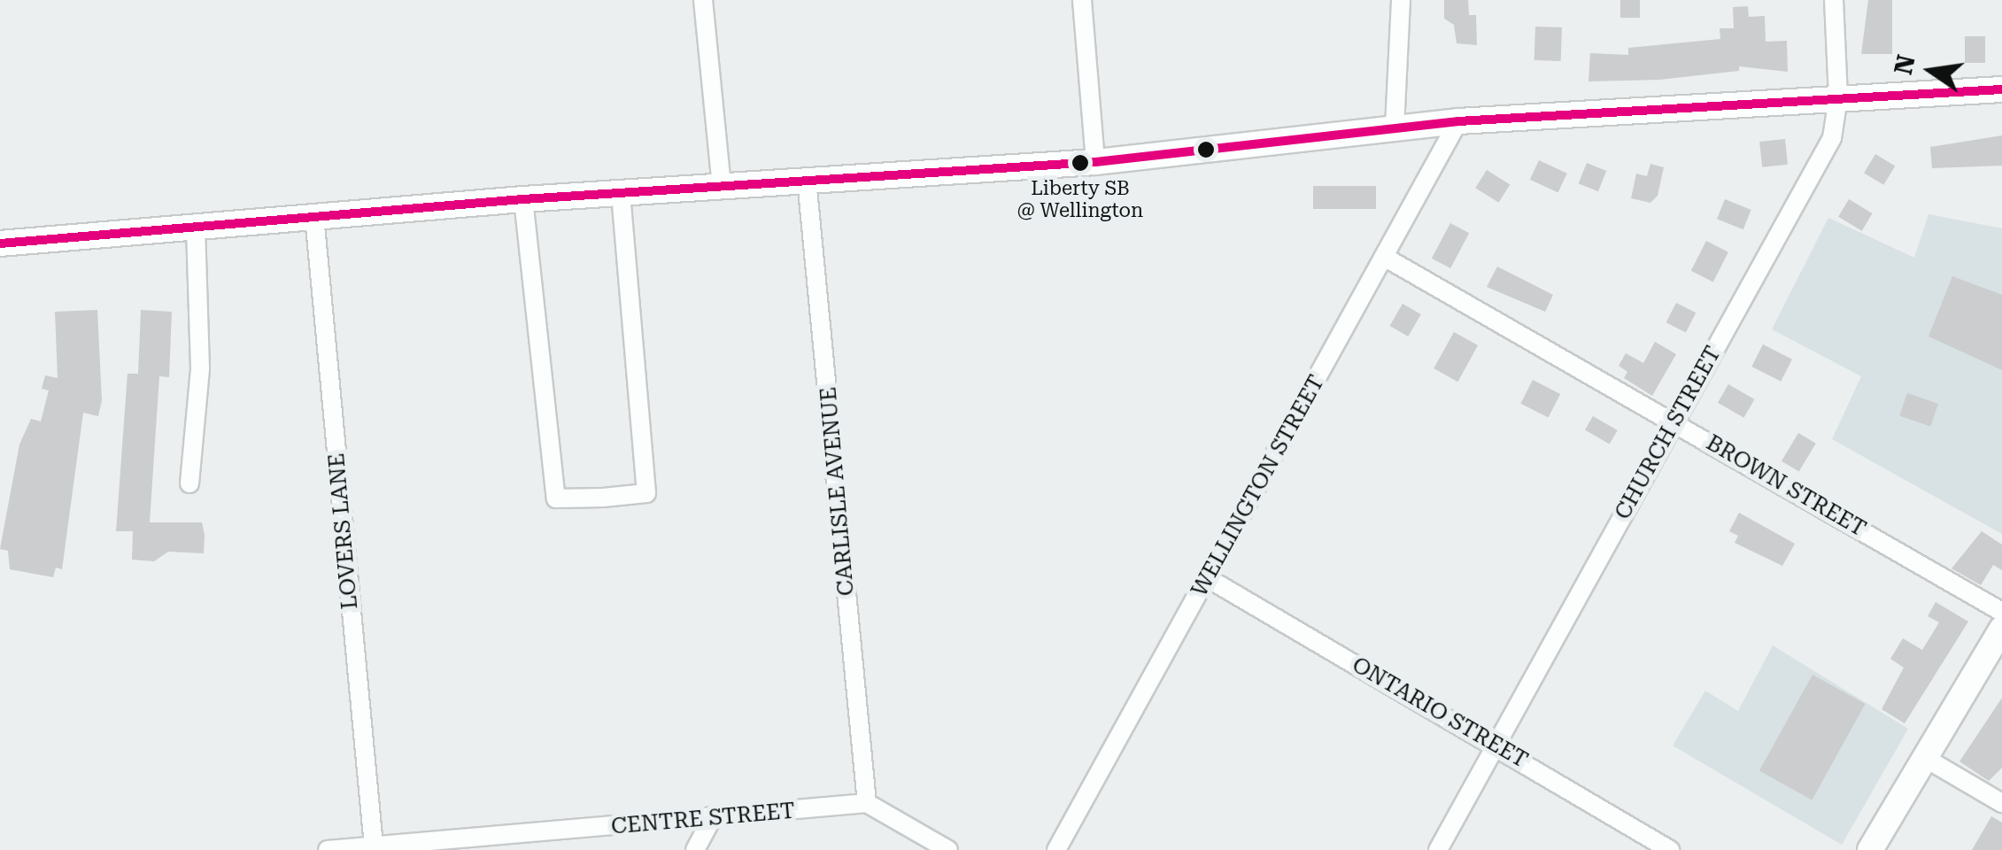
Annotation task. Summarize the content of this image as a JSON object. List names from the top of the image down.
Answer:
{
  "streets": {
    "street": [
      "CHURCH STREET",
      "WELLINGTON STREET",
      "BROWN STREET",
      "CARLISLE AVENUE",
      "LOVERS LANE",
      "ONTARIO STREET",
      "CENTRE STREET"
    ]
  },
  "crossings": [
    ["CHURCH STREET", "BROWN STREET"],
    ["CHURCH STREET", "ONTARIO STREET"],
    ["WELLINGTON STREET", "BROWN STREET"],
    ["WELLINGTON STREET", "ONTARIO STREET"],
    ["CARLISLE AVENUE", "CENTRE STREET"],
    ["LOVERS LANE", "CENTRE STREET"]
  ],
  "places": ["Liberty SB @ Wellington"],
  "north": "left"
}
